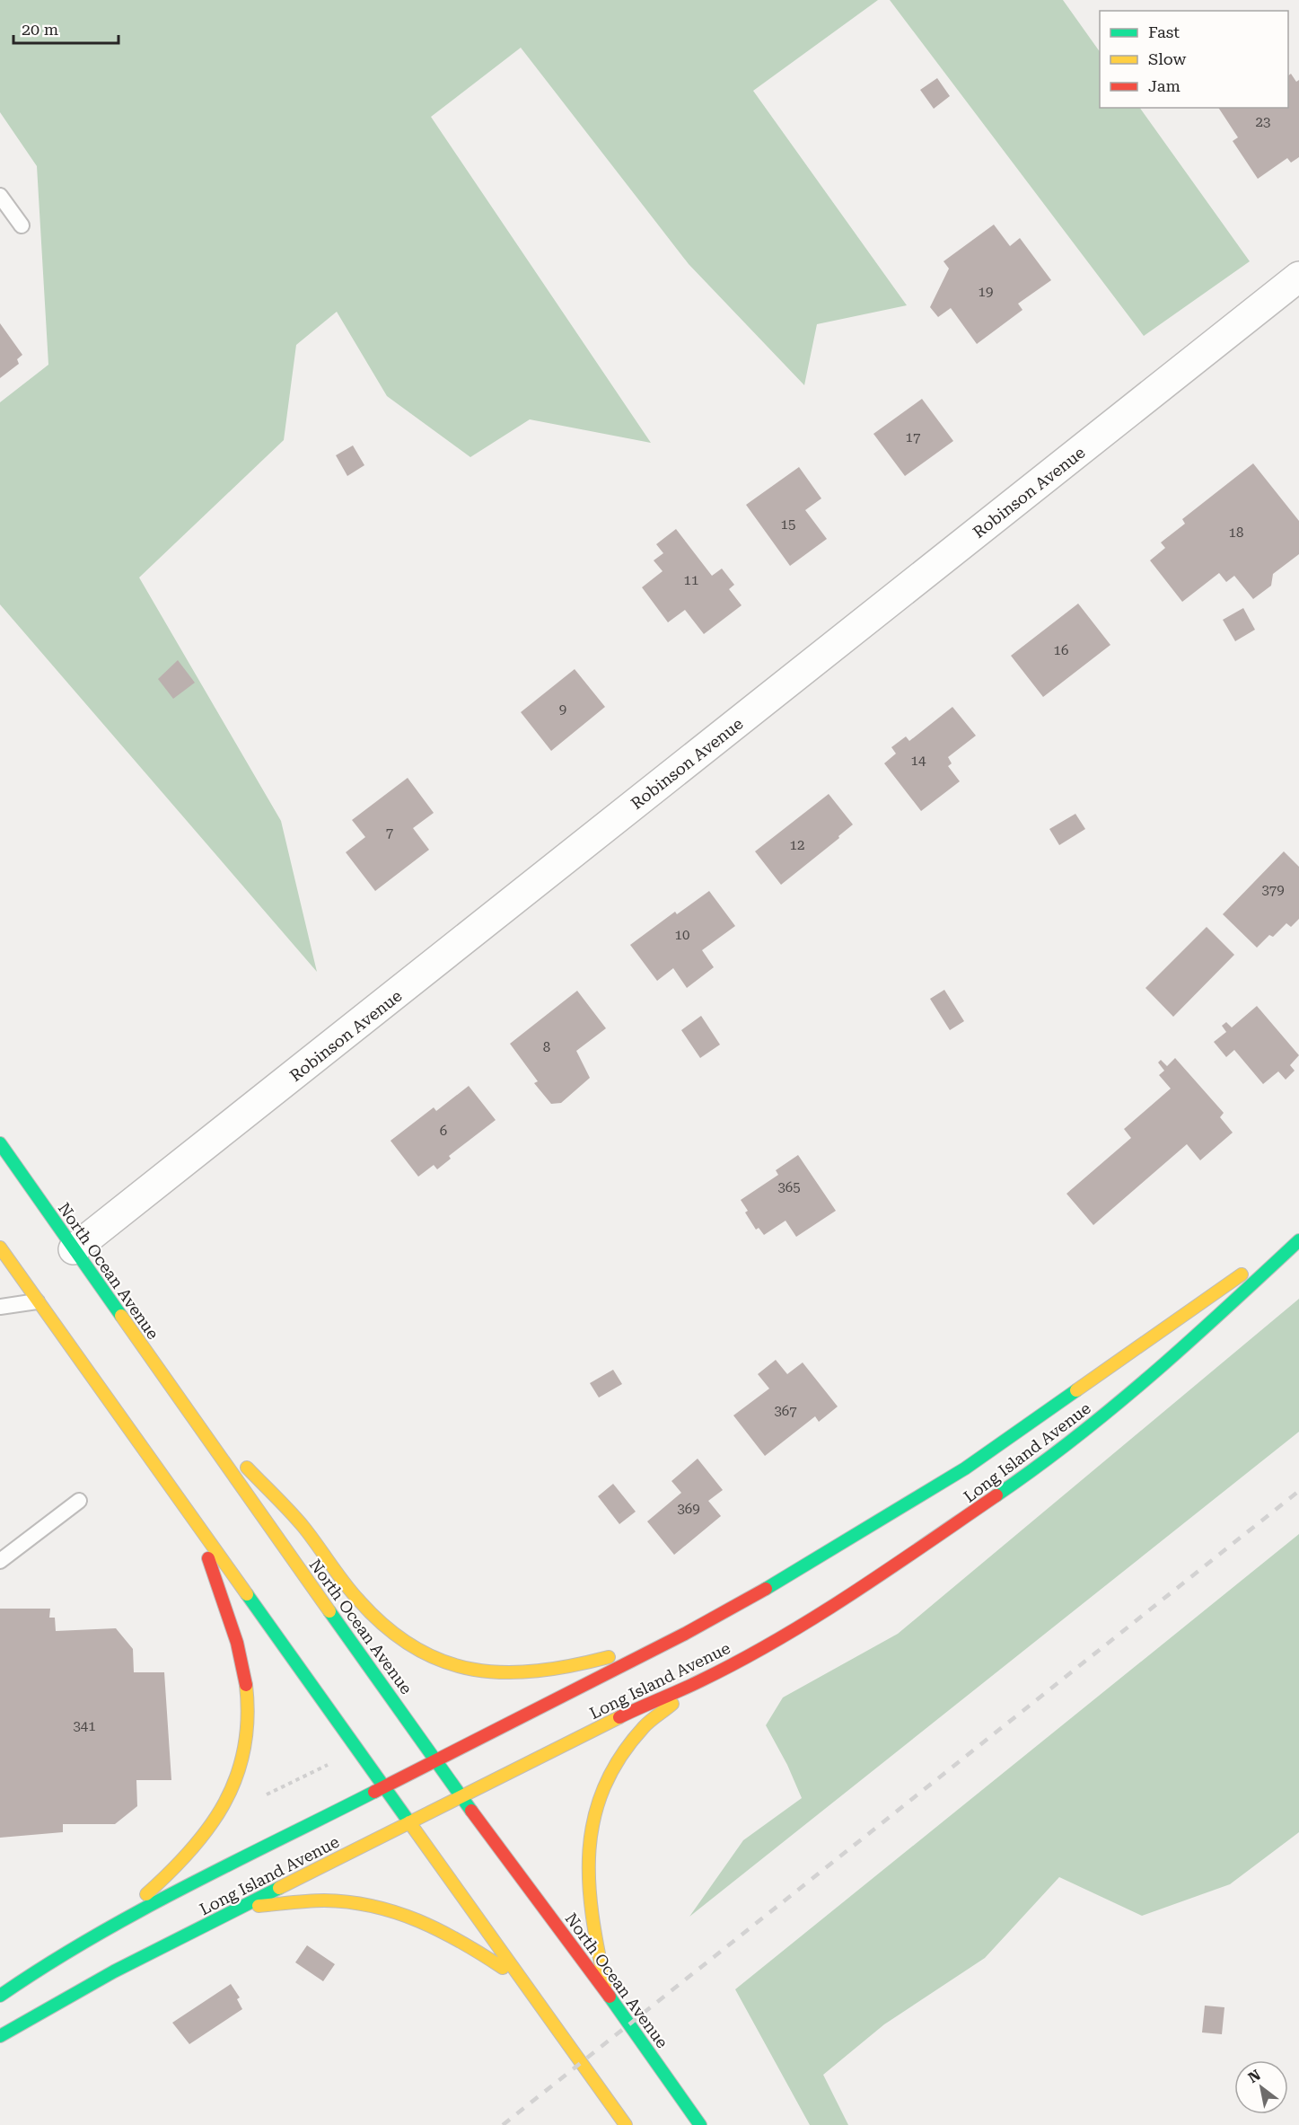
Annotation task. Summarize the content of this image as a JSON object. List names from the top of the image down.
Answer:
{
  "streets": {
    "main road": ["North Ocean Avenue", "Long Island Avenue"],
    "street": ["Robinson Avenue"]
  },
  "crossings": [
    ["Robinson Avenue", "North Ocean Avenue"],
    ["North Ocean Avenue", "Long Island Avenue"]
  ],
  "house_numbers": [
    "23",
    "19",
    "17",
    "15",
    "18",
    "11",
    "16",
    "9",
    "14",
    "7",
    "12",
    "379",
    "10",
    "8",
    "6",
    "365",
    "367",
    "369",
    "341"
  ],
  "legend": ["Fast", "Slow", "Jam"],
  "scale_bar": "20 m",
  "north": "top left"
}
